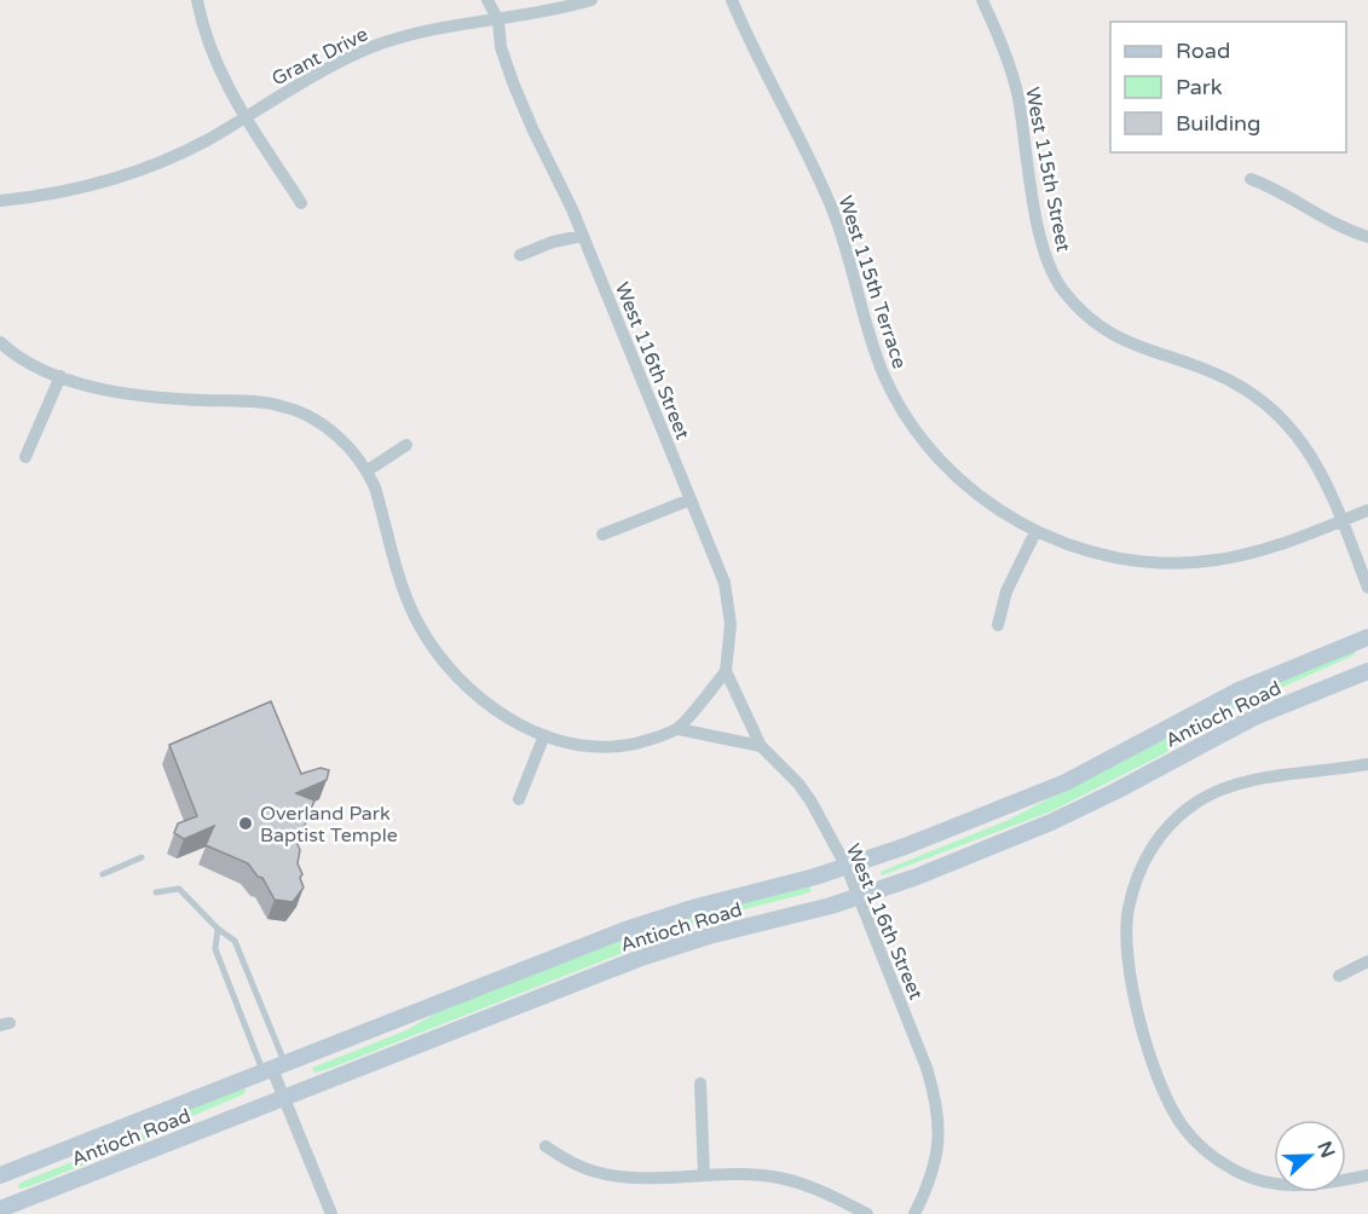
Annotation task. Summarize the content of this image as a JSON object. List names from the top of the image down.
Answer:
{
  "streets": {
    "main road": ["Antioch Road"],
    "street": [
      "Grant Drive",
      "West 115th Street",
      "West 115th Terrace",
      "West 116th Street"
    ]
  },
  "crossings": [
    ["Grant Drive", "West 116th Street"],
    ["West 115th Street", "West 115th Terrace"],
    ["West 116th Street", "Antioch Road"]
  ],
  "places": ["Overland Park Baptist Temple"],
  "legend": ["Road", "Park", "Building"],
  "north": "right"
}
